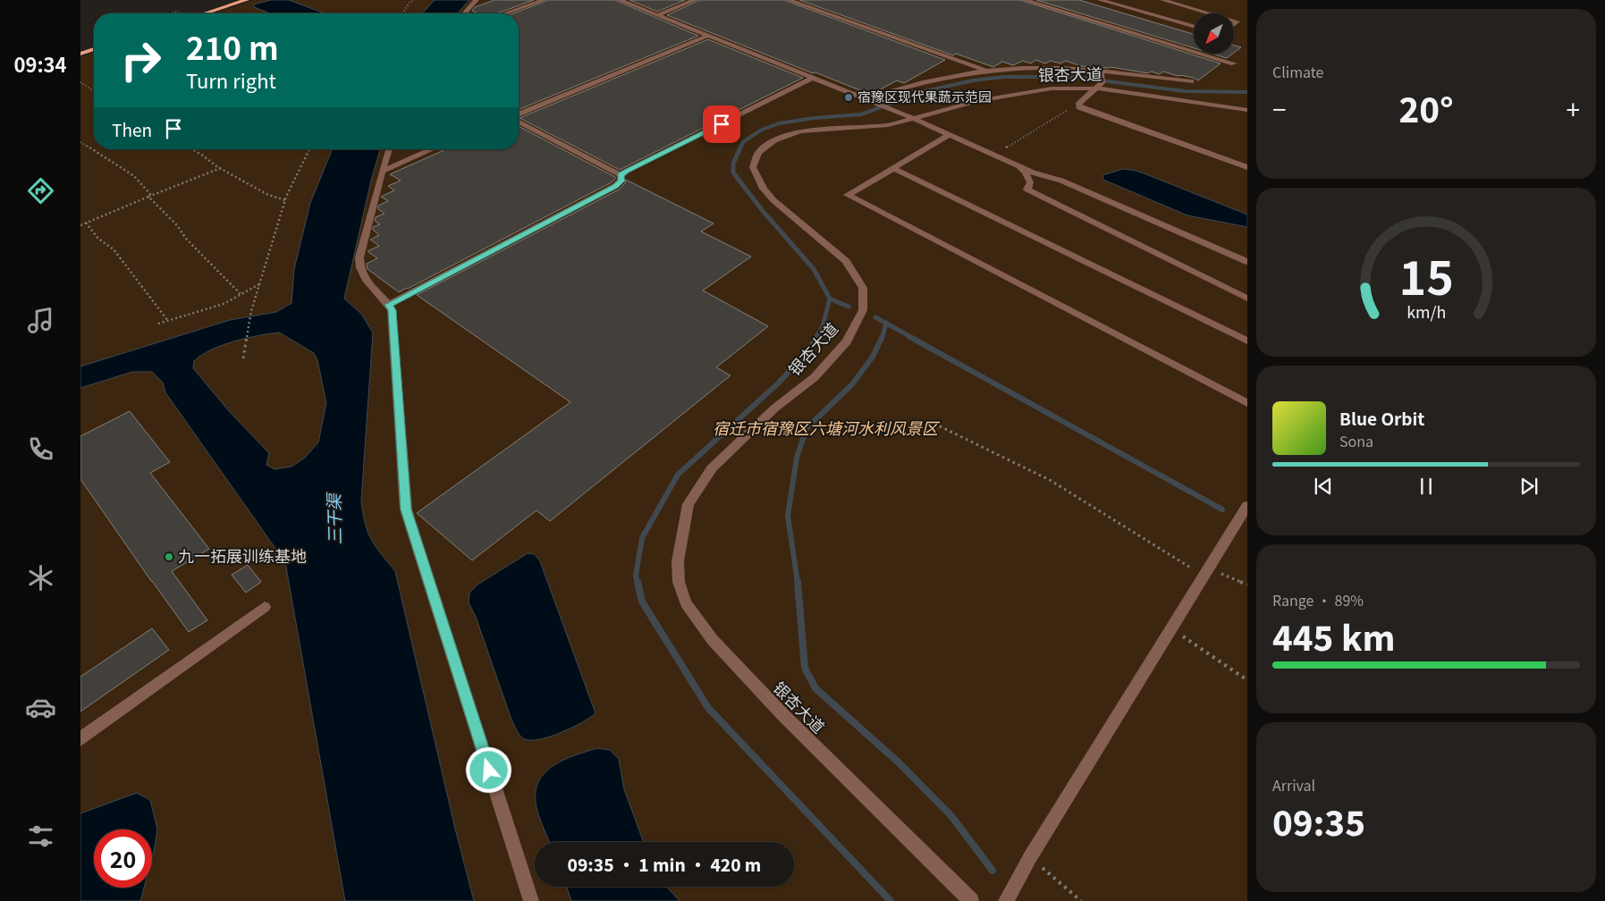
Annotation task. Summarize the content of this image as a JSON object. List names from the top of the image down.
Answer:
{
  "streets": {
    "street": ["银杏大道"]
  },
  "water": ["三干渠"],
  "parks": ["宿迁市宿豫区六塘河水利风景区"],
  "places": ["宿豫区现代果蔬示范园", "九一拓展训练基地"],
  "north": "bottom left",
  "page": {
    "tabs": "09:34",
    "tile": [
      "Climate",
      ["Range · 89%", "445 km"],
      ["Arrival", "09:35"]
    ],
    "turn": ["210 m", "Turn right"],
    "heat": ["−", "20°", "+"],
    "then": "Then",
    "song": ["Blue Orbit", "Sona"],
    "limit": "20",
    "trip": "09:35 · 1 min · 420 m",
    "gauge": ["15", "km/h"]
  }
}
